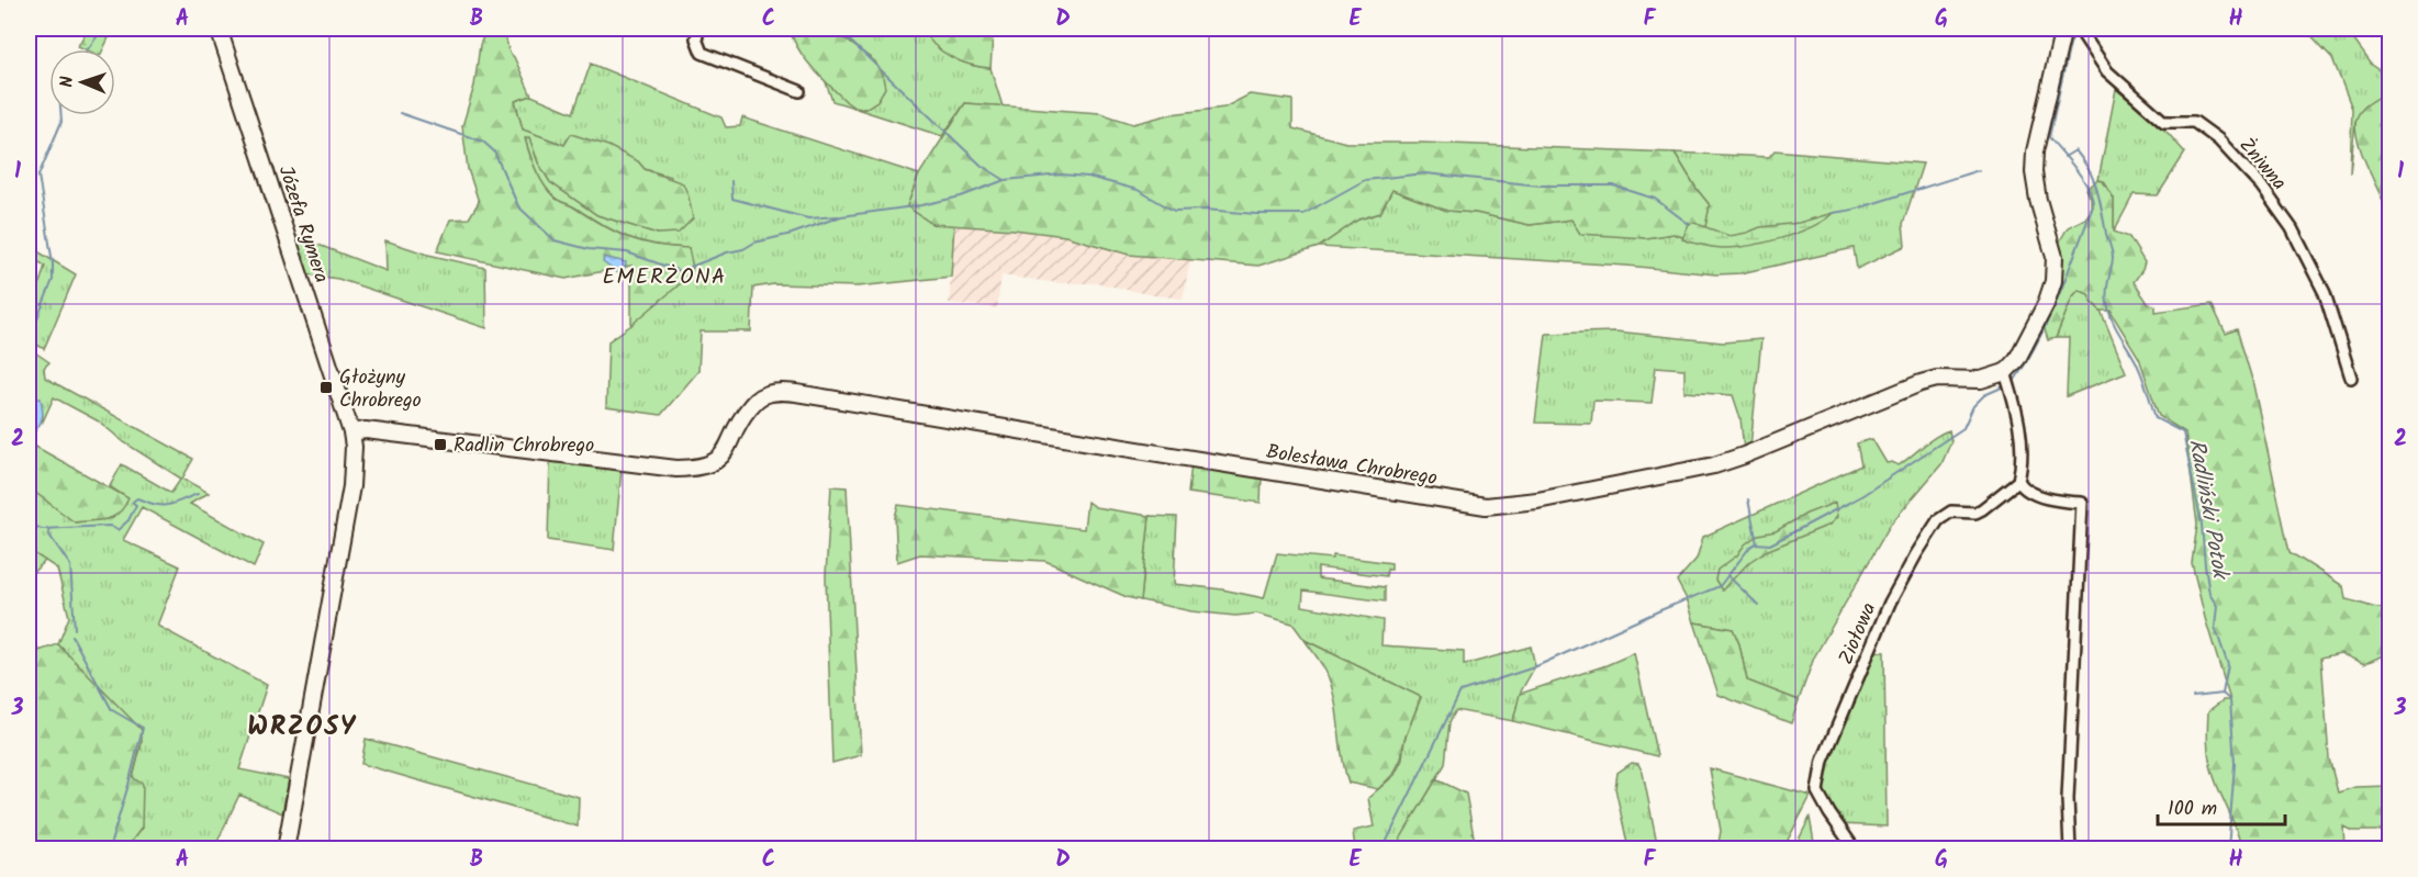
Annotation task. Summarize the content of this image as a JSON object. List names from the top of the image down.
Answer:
{
  "streets": {
    "street": [
      "Żniwna",
      "Józefa Rymera",
      "Bolesława Chrobrego",
      "Ziołowa"
    ]
  },
  "crossings": [
    ["Józefa Rymera", "Bolesława Chrobrego"]
  ],
  "districts": ["EMERŻONA", "WRZOSY"],
  "water": ["Radliński Potok"],
  "places": {
    "transit": ["Głożyny Chrobrego", "Radlin Chrobrego"]
  },
  "scale_bar": "100 m",
  "north": "left",
  "grid": {
    "columns": [
      "A",
      "B",
      "C",
      "D",
      "E",
      "F",
      "G",
      "H"
    ],
    "rows": ["1", "2", "3"]
  }
}
